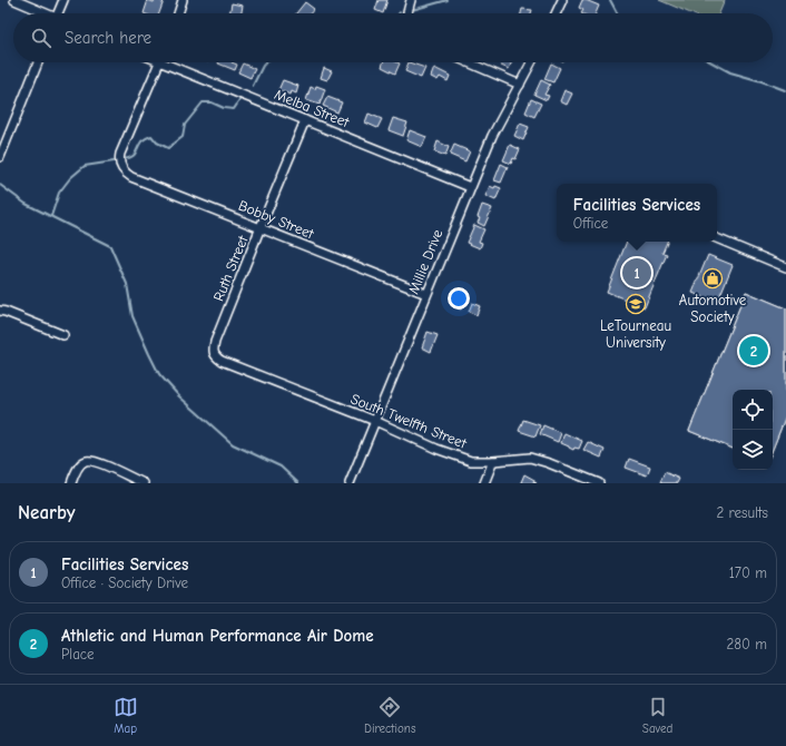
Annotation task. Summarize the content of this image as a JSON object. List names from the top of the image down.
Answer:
{
  "streets": {
    "street": [
      "Melba Street",
      "Bobby Street",
      "Millie Drive",
      "Ruth Street",
      "South Twelfth Street"
    ]
  },
  "crossings": [
    ["Melba Street", "Millie Drive"],
    ["Melba Street", "Ruth Street"],
    ["Bobby Street", "Millie Drive"],
    ["Bobby Street", "Ruth Street"],
    ["Millie Drive", "South Twelfth Street"],
    ["Ruth Street", "South Twelfth Street"]
  ],
  "places": {
    "shop": ["Automotive Society"],
    "school or university": ["LeTourneau University"]
  },
  "page": {
    "search": "Search here",
    "popup": ["Facilities Services", "Office"],
    "pins": ["1", "2"],
    "heading": ["Nearby", "2 results"],
    "list": [
      {
        "mark": "1",
        "name": "Facilities Services",
        "note": "Office · Society Drive",
        "value": "170 m"
      },
      {
        "mark": "2",
        "name": "Athletic and Human Performance Air Dome",
        "note": "Place",
        "value": "280 m"
      }
    ],
    "nav": ["Map", "Directions", "Saved"]
  }
}
